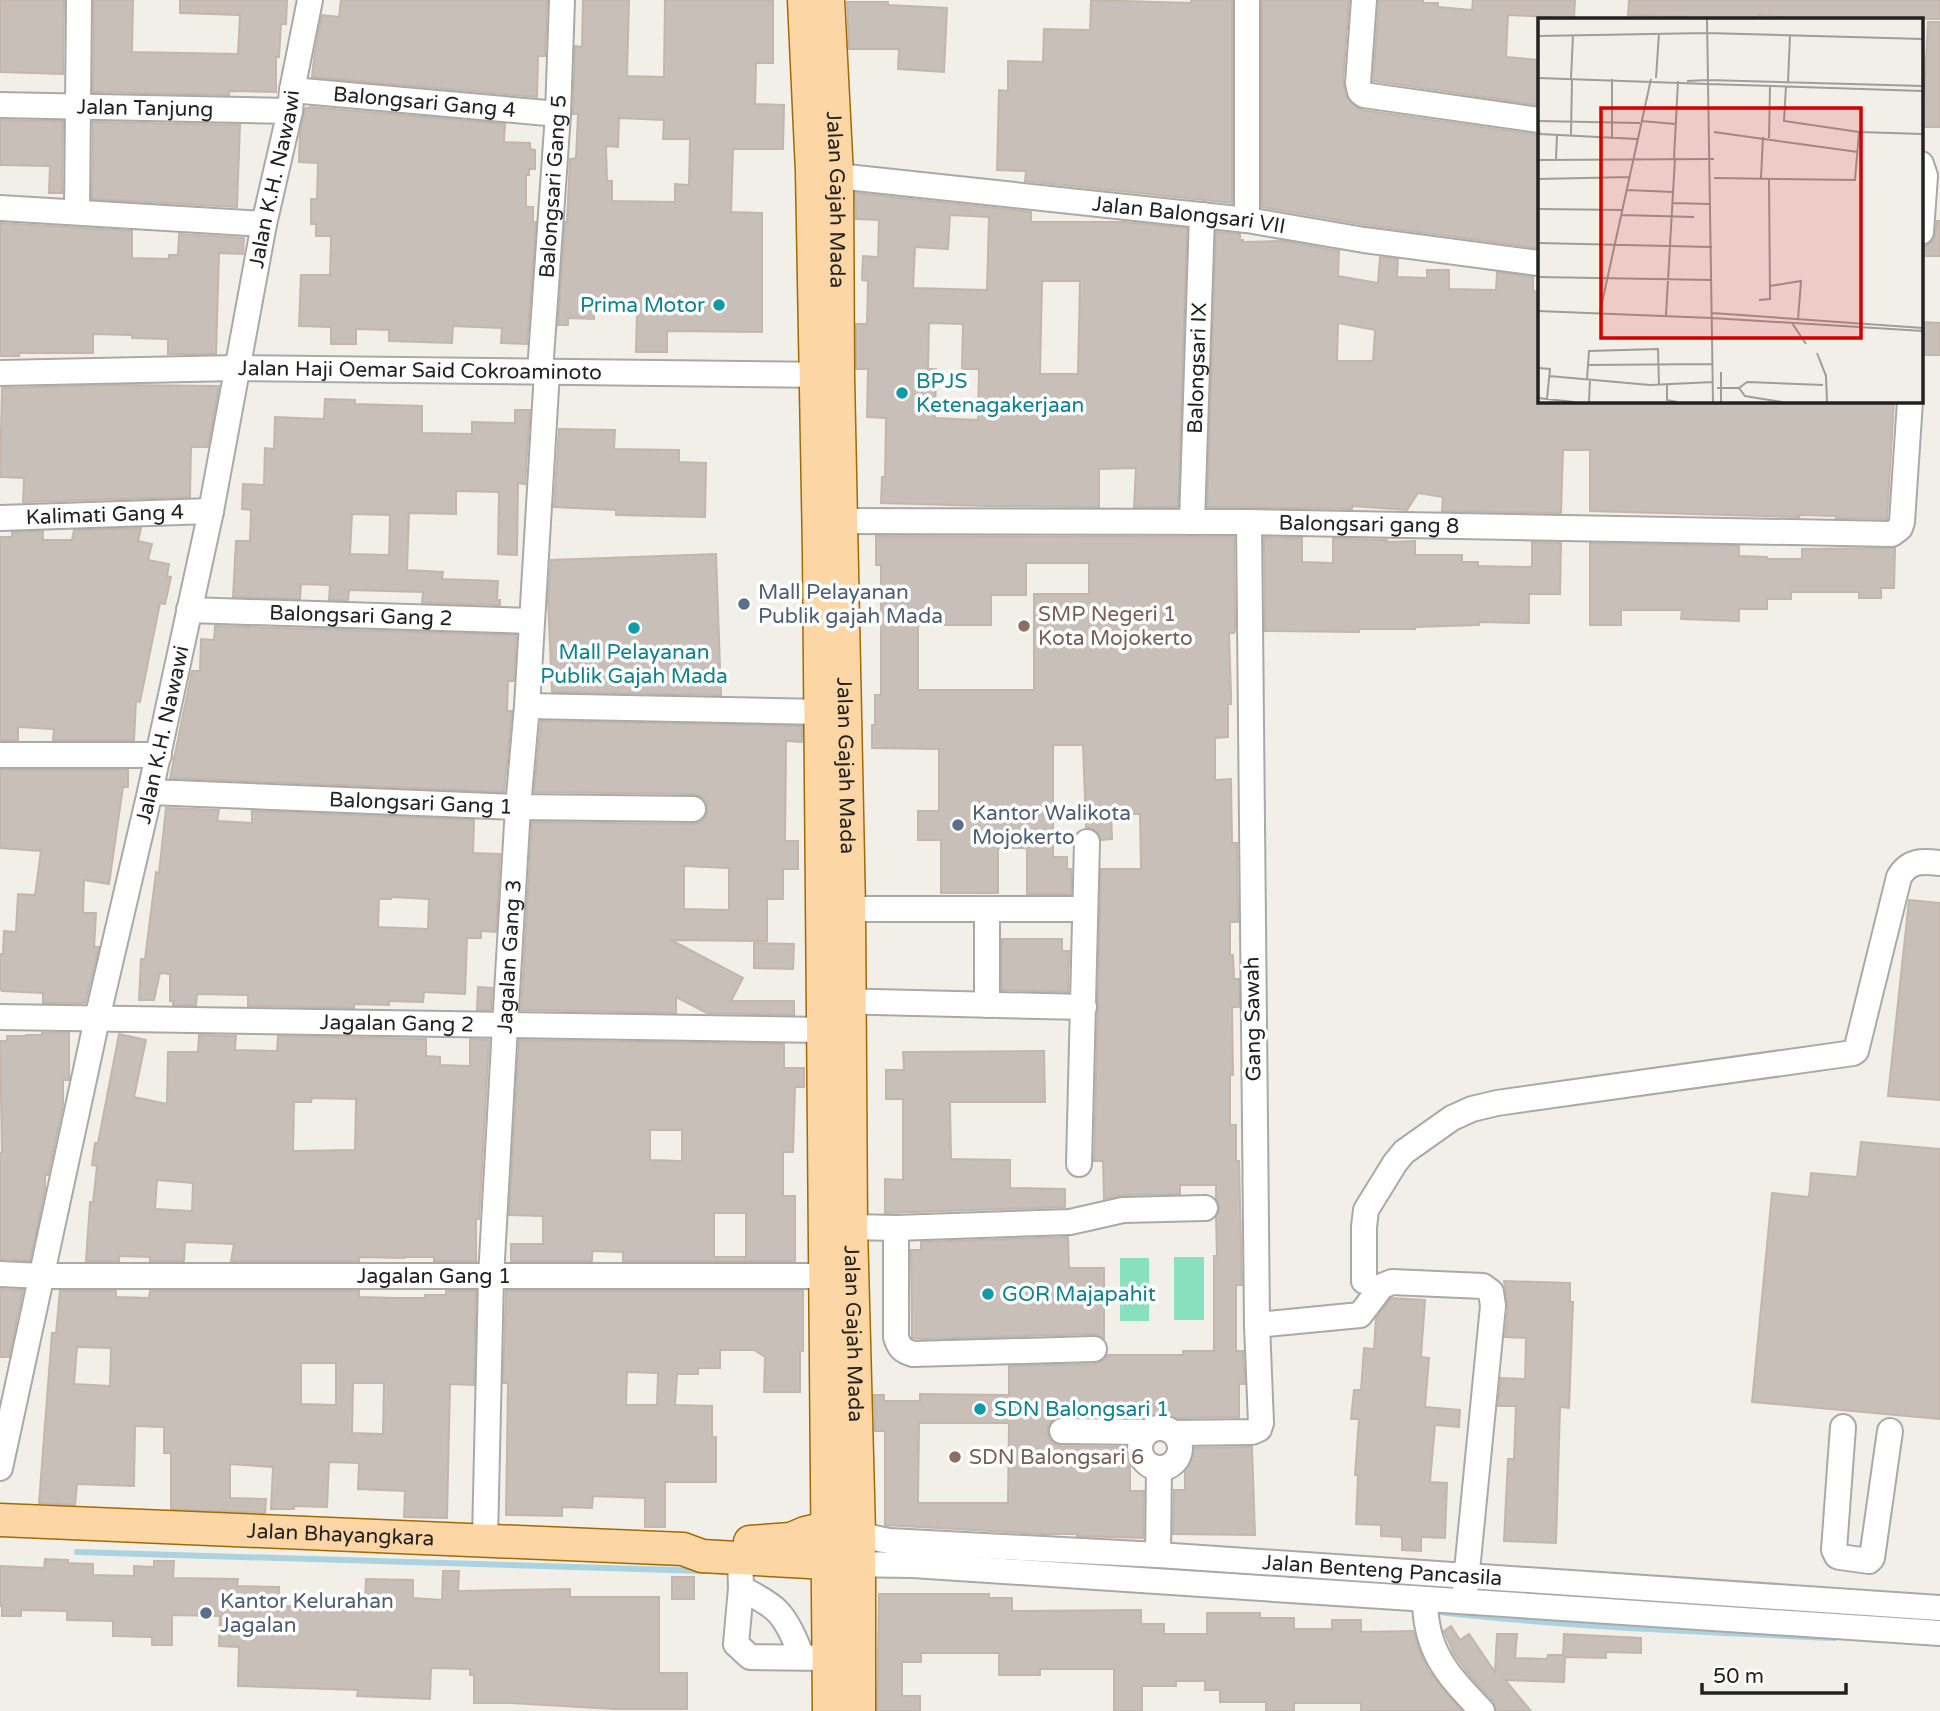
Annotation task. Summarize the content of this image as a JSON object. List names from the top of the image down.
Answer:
{
  "streets": {
    "main road": ["Jalan Gajah Mada", "Jalan Bhayangkara"],
    "street": [
      "Balongsari Gang 4",
      "Jalan Tanjung",
      "Jalan K.H. Nawawi",
      "Balongsari Gang 5",
      "Jalan Balongsari VII",
      "Balongsari IX",
      "Jalan Haji Oemar Said Cokroaminoto",
      "Kalimati Gang 4",
      "Balongsari gang 8",
      "Balongsari Gang 2",
      "Balongsari Gang 1",
      "Jagalan Gang 3",
      "Gang Sawah",
      "Jagalan Gang 2",
      "Jagalan Gang 1",
      "Jalan Benteng Pancasila"
    ]
  },
  "crossings": [
    ["Balongsari Gang 4", "Jalan Tanjung"],
    ["Balongsari Gang 4", "Jalan K.H. Nawawi"],
    ["Balongsari Gang 4", "Balongsari Gang 5"],
    ["Jalan Tanjung", "Jalan K.H. Nawawi"],
    ["Jalan K.H. Nawawi", "Jalan Haji Oemar Said Cokroaminoto"],
    ["Jalan K.H. Nawawi", "Kalimati Gang 4"],
    ["Jalan K.H. Nawawi", "Balongsari Gang 2"],
    ["Jalan K.H. Nawawi", "Balongsari Gang 1"],
    ["Jalan K.H. Nawawi", "Jagalan Gang 2"],
    ["Jalan K.H. Nawawi", "Jagalan Gang 1"],
    ["Balongsari Gang 5", "Jalan Haji Oemar Said Cokroaminoto"],
    ["Balongsari Gang 5", "Jagalan Gang 3"],
    ["Jalan Gajah Mada", "Jalan Balongsari VII"],
    ["Jalan Gajah Mada", "Jalan Haji Oemar Said Cokroaminoto"],
    ["Jalan Gajah Mada", "Balongsari gang 8"],
    ["Jalan Gajah Mada", "Jagalan Gang 2"],
    ["Jalan Gajah Mada", "Jagalan Gang 1"],
    ["Jalan Gajah Mada", "Jalan Bhayangkara"],
    ["Jalan Gajah Mada", "Jalan Benteng Pancasila"],
    ["Jalan Balongsari VII", "Balongsari IX"],
    ["Balongsari IX", "Balongsari gang 8"],
    ["Jalan Haji Oemar Said Cokroaminoto", "Jagalan Gang 3"],
    ["Balongsari gang 8", "Gang Sawah"],
    ["Balongsari Gang 2", "Jagalan Gang 3"],
    ["Balongsari Gang 1", "Jagalan Gang 3"],
    ["Jagalan Gang 3", "Jagalan Gang 2"],
    ["Jagalan Gang 3", "Jagalan Gang 1"],
    ["Jagalan Gang 3", "Jalan Bhayangkara"],
    ["Jalan Bhayangkara", "Jalan Benteng Pancasila"]
  ],
  "places": [
    "Prima Motor",
    "BPJS Ketenagakerjaan",
    "Mall Pelayanan Publik gajah Mada",
    "SMP Negeri 1 Kota Mojokerto",
    "Mall Pelayanan Publik Gajah Mada",
    "Kantor Walikota Mojokerto",
    "GOR Majapahit",
    "SDN Balongsari 1",
    "SDN Balongsari 6",
    "Kantor Kelurahan Jagalan"
  ],
  "scale_bar": "50 m"
}
